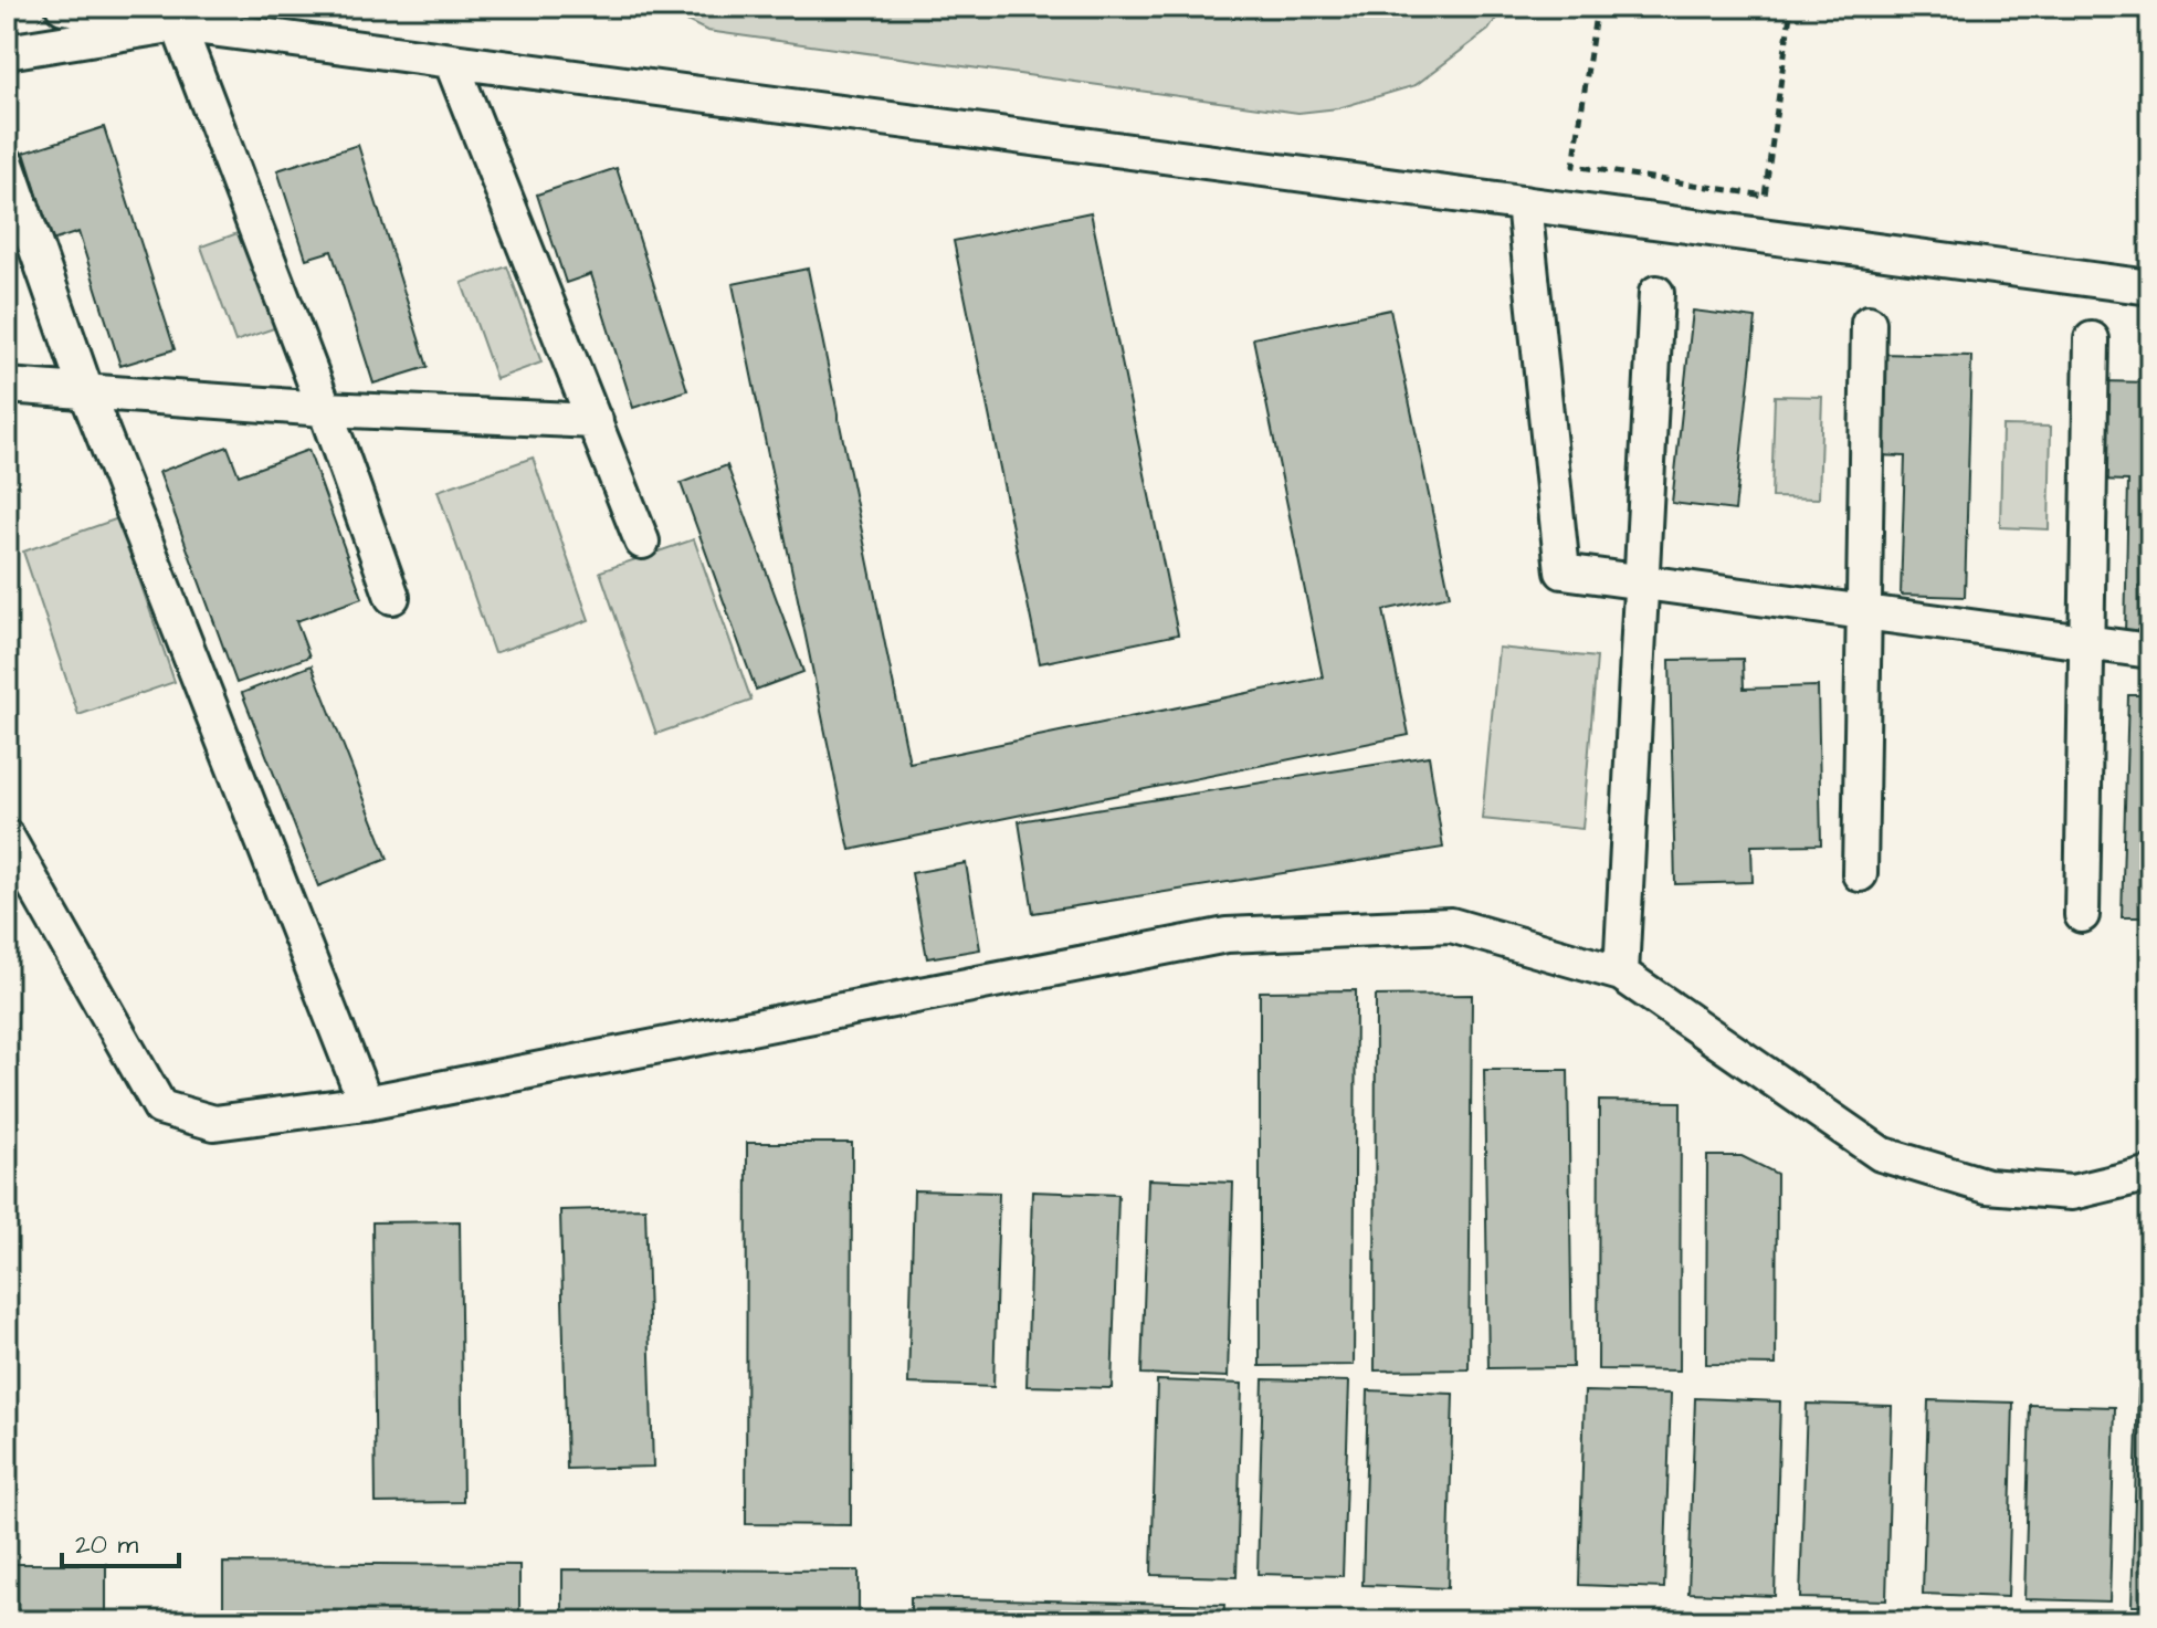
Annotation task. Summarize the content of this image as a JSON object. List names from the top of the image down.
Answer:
{
  "scale_bar": "20 m"
}
